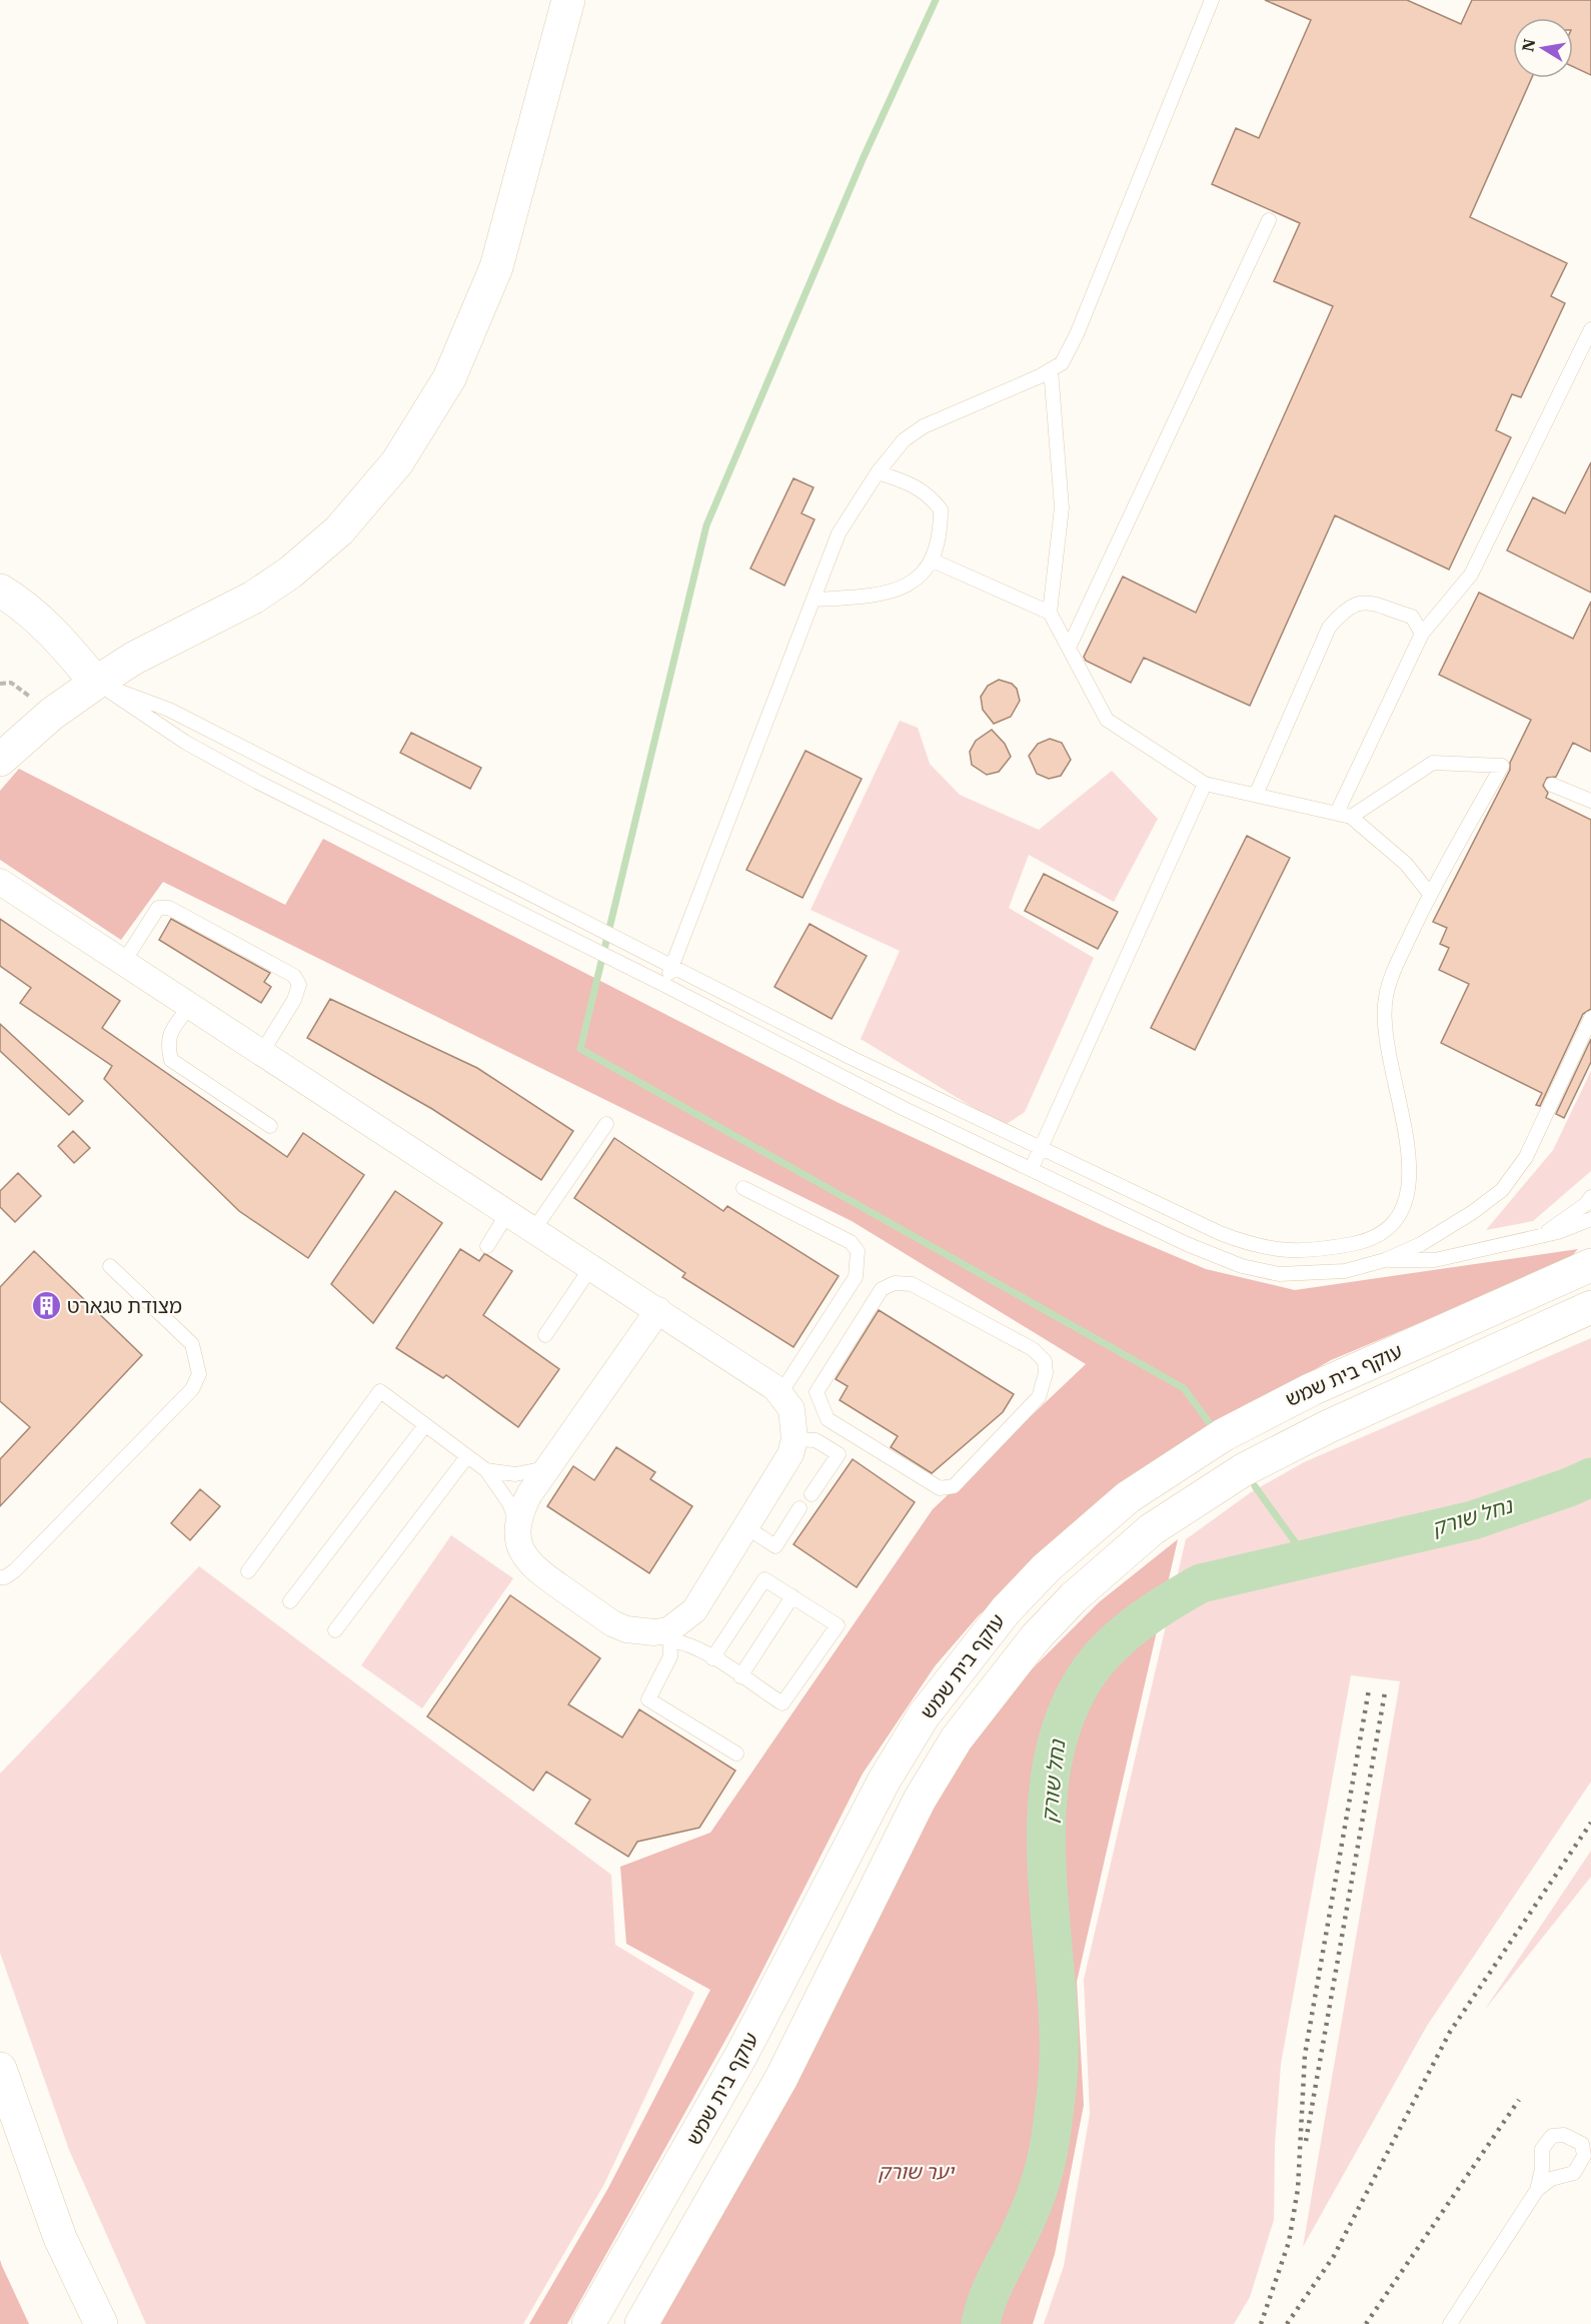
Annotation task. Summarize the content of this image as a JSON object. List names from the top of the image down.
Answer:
{
  "streets": {
    "main road": ["עוקף בית שמש"]
  },
  "water": ["נחל שורק"],
  "parks": ["יער שורק"],
  "places": {
    "building": ["מצודת טגארט"]
  },
  "north": "left"
}
